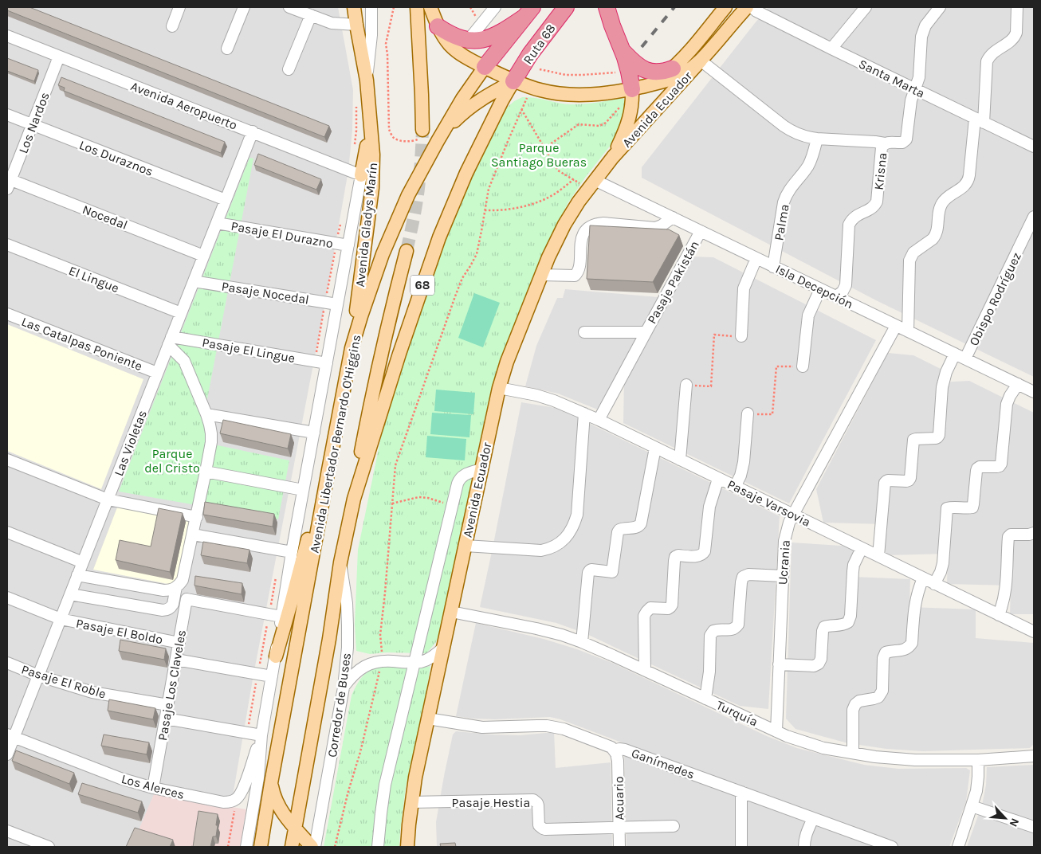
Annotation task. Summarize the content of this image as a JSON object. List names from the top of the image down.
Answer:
{
  "streets": {
    "highway": ["Ruta 68", "68"],
    "main road": ["Avenida Ecuador", "Avenida Gladys Marín", "Avenida Libertador Bernardo O'Higgins"],
    "street": [
      "Santa Marta",
      "Avenida Aeropuerto",
      "Los Nardos",
      "Los Duraznos",
      "Krisna",
      "Nocedal",
      "Palma",
      "Pasaje El Durazno",
      "El Lingue",
      "Pasaje Pakistán",
      "Isla Decepción",
      "Pasaje Nocedal",
      "Obispo Rodríguez",
      "Las Catalpas Poniente",
      "Pasaje El Lingue",
      "Las Violetas",
      "Pasaje Varsovia",
      "Ucrania",
      "Pasaje El Boldo",
      "Pasaje El Roble",
      "Pasaje Los Claveles",
      "Corredor de Buses",
      "Turquía",
      "Ganímedes",
      "Los Alerces",
      "Acuario",
      "Pasaje Hestia"
    ]
  },
  "crossings": [
    ["Ruta 68", "68"],
    ["Santa Marta", "Krisna"],
    ["Avenida Aeropuerto", "Los Nardos"],
    ["Avenida Aeropuerto", "Las Violetas"],
    ["Avenida Aeropuerto", "Avenida Libertador Bernardo O'Higgins"],
    ["Avenida Ecuador", "Isla Decepción"],
    ["Avenida Ecuador", "Pasaje Varsovia"],
    ["Avenida Ecuador", "Turquía"],
    ["Avenida Ecuador", "Ganímedes"],
    ["Avenida Ecuador", "Pasaje Hestia"],
    ["Los Nardos", "Los Duraznos"],
    ["Los Nardos", "Nocedal"],
    ["Los Duraznos", "Las Violetas"],
    ["Krisna", "Isla Decepción"],
    ["Nocedal", "Las Violetas"],
    ["Palma", "Isla Decepción"],
    ["Avenida Gladys Marín", "Avenida Libertador Bernardo O'Higgins"],
    ["Pasaje El Durazno", "Las Violetas"],
    ["Pasaje El Durazno", "Avenida Libertador Bernardo O'Higgins"],
    ["El Lingue", "Las Violetas"],
    ["Pasaje Pakistán", "Isla Decepción"],
    ["Pasaje Pakistán", "Pasaje Varsovia"],
    ["Isla Decepción", "Obispo Rodríguez"],
    ["Isla Decepción", "Ucrania"],
    ["Pasaje Nocedal", "Las Violetas"],
    ["Pasaje Nocedal", "Avenida Libertador Bernardo O'Higgins"],
    ["Las Catalpas Poniente", "Las Violetas"],
    ["Pasaje El Lingue", "Las Violetas"],
    ["Pasaje El Lingue", "Avenida Libertador Bernardo O'Higgins"],
    ["Las Violetas", "Pasaje El Boldo"],
    ["Las Violetas", "Pasaje El Roble"],
    ["Las Violetas", "Los Alerces"],
    ["Avenida Libertador Bernardo O'Higgins", "Pasaje El Boldo"],
    ["Avenida Libertador Bernardo O'Higgins", "Los Alerces"],
    ["Pasaje Varsovia", "Ucrania"],
    ["Ucrania", "Turquía"],
    ["Pasaje El Boldo", "Pasaje Los Claveles"],
    ["Pasaje El Roble", "Pasaje Los Claveles"],
    ["Pasaje Los Claveles", "Los Alerces"],
    ["Ganímedes", "Acuario"],
    ["Acuario", "Pasaje Hestia"]
  ],
  "parks": ["Parque Santiago Bueras", "Parque del Cristo"],
  "north": "bottom right"
}
